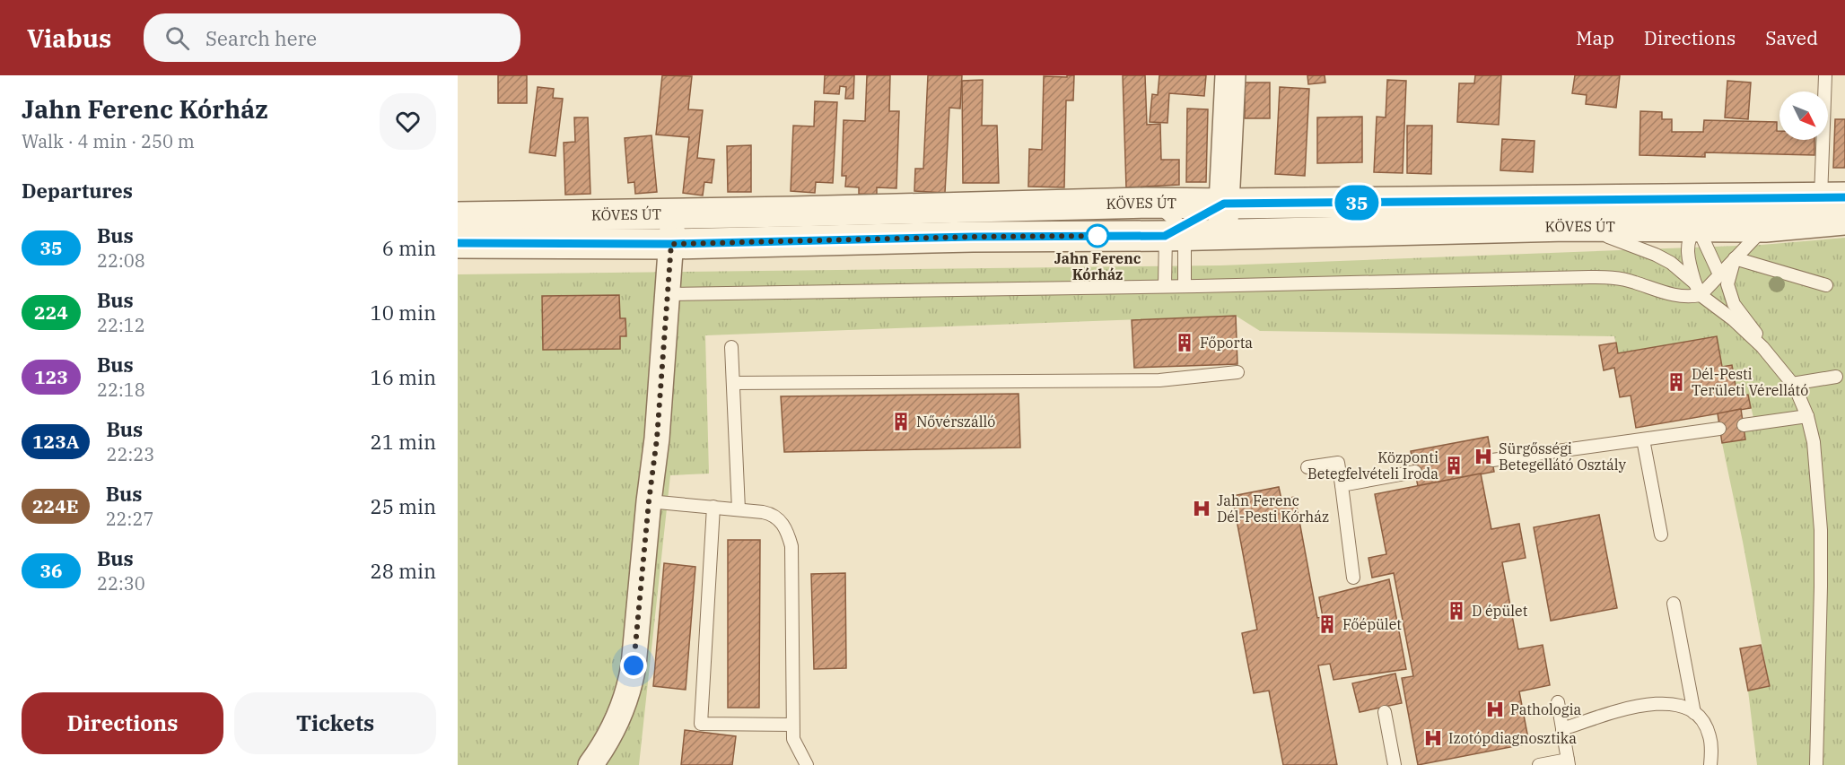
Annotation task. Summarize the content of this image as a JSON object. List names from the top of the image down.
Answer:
{
  "streets": {
    "street": ["KÖVES ÚT"]
  },
  "places": {
    "other": ["Jahn Ferenc Kórház"],
    "building": [
      "Főporta",
      "Dél-Pesti Területi Vérellátó",
      "Nővérszálló",
      "Központi Betegfelvételi Iroda",
      "D épület",
      "Főépület"
    ],
    "hospital": [
      "Sürgősségi Betegellátó Osztály",
      "Jahn Ferenc Dél-Pesti Kórház",
      "Pathologia",
      "Izotópdiagnosztika"
    ]
  },
  "lines": ["bus line 35"],
  "north": "bottom right",
  "page": {
    "header": "Viabus",
    "search": "Search here",
    "nav": ["Map", "Directions", "Saved"],
    "heading": [
      ["Jahn Ferenc Kórház", "Walk · 4 min · 250 m"],
      "Departures"
    ],
    "on_map": "35",
    "list": [
      {
        "mark": "35",
        "name": "Bus",
        "note": "22:08",
        "value": "6 min"
      },
      {
        "mark": "224",
        "name": "Bus",
        "note": "22:12",
        "value": "10 min"
      },
      {
        "mark": "123",
        "name": "Bus",
        "note": "22:18",
        "value": "16 min"
      },
      {
        "mark": "123A",
        "name": "Bus",
        "note": "22:23",
        "value": "21 min"
      },
      {
        "mark": "224E",
        "name": "Bus",
        "note": "22:27",
        "value": "25 min"
      },
      {
        "mark": "36",
        "name": "Bus",
        "note": "22:30",
        "value": "28 min"
      }
    ],
    "buttons": ["Directions", "Tickets"]
  }
}
